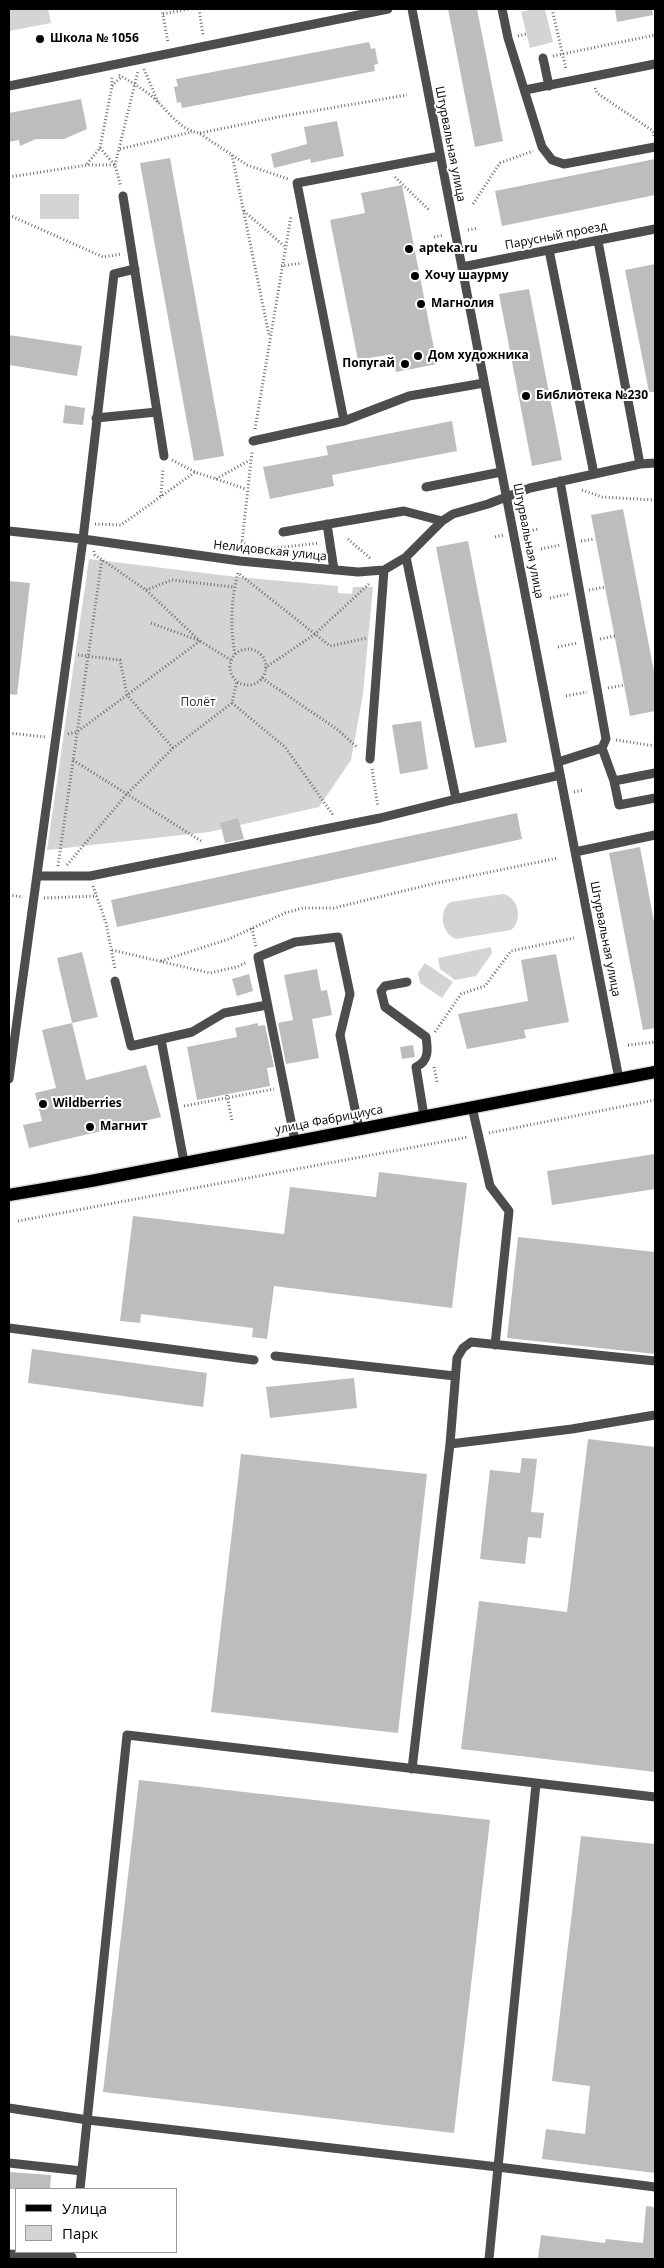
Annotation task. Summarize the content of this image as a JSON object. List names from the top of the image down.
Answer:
{
  "streets": {
    "main road": ["улица Фабрициуса"],
    "street": ["Штурвальная улица", "Парусный проезд", "Нелидовская улица"]
  },
  "crossings": [
    ["Штурвальная улица", "Парусный проезд"],
    ["Штурвальная улица", "Нелидовская улица"],
    ["Штурвальная улица", "улица Фабрициуса"]
  ],
  "parks": ["Полёт"],
  "places": [
    "Школа № 1056",
    "apteka.ru",
    "Хочу шаурму",
    "Магнолия",
    "Дом художника",
    "Попугай",
    "Библиотека №230",
    "Wildberries",
    "Магнит"
  ],
  "legend": ["Улица", "Парк"]
}
